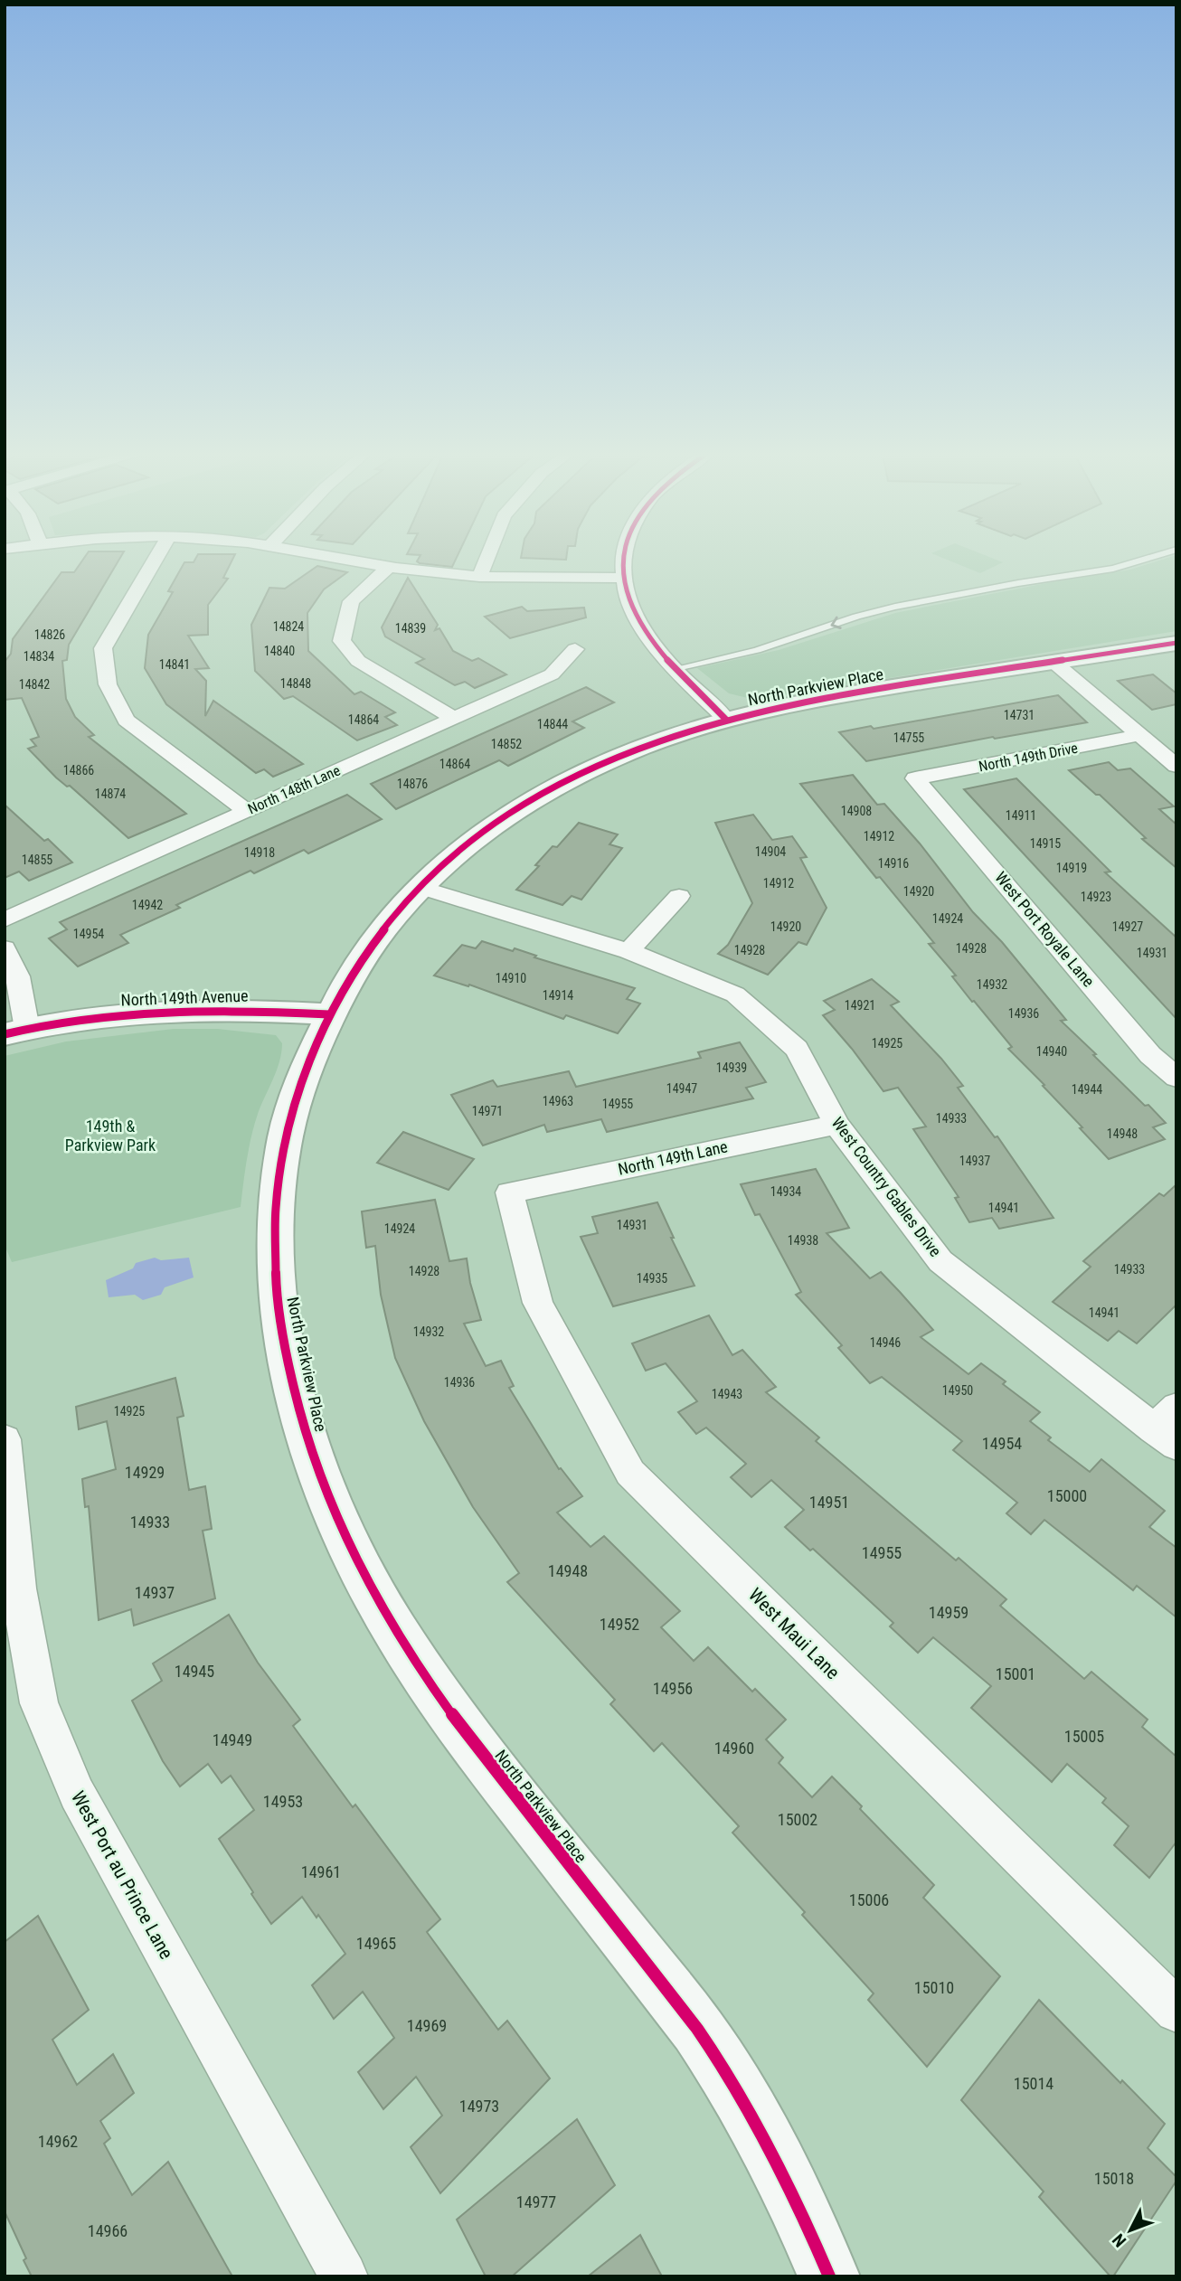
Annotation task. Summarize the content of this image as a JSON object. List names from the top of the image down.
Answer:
{
  "streets": {
    "street": [
      "North Parkview Place",
      "North 149th Drive",
      "North 148th Lane",
      "West Port Royale Lane",
      "North 149th Avenue",
      "North 149th Lane",
      "West Country Gables Drive",
      "West Maui Lane",
      "West Port au Prince Lane"
    ]
  },
  "crossings": [
    ["North Parkview Place", "North 149th Avenue"],
    ["North Parkview Place", "West Country Gables Drive"],
    ["North 149th Drive", "West Port Royale Lane"],
    ["North 149th Lane", "West Country Gables Drive"],
    ["North 149th Lane", "West Maui Lane"]
  ],
  "parks": ["149th & Parkview Park"],
  "house_numbers": [
    "14824",
    "14839",
    "14826",
    "14840",
    "14834",
    "14841",
    "14848",
    "14842",
    "14731",
    "14864",
    "14844",
    "14755",
    "14852",
    "14864",
    "14866",
    "14876",
    "14874",
    "14908",
    "14911",
    "14912",
    "14915",
    "14904",
    "14918",
    "14855",
    "14916",
    "14919",
    "14912",
    "14920",
    "14923",
    "14942",
    "14924",
    "14920",
    "14927",
    "14954",
    "14928",
    "14928",
    "14931",
    "14910",
    "14932",
    "14914",
    "14921",
    "14936",
    "14925",
    "14940",
    "14939",
    "14947",
    "14944",
    "14963",
    "14955",
    "14971",
    "14933",
    "14948",
    "14937",
    "14934",
    "14941",
    "14931",
    "14924",
    "14938",
    "14933",
    "14928",
    "14935",
    "14941",
    "14932",
    "14946",
    "14936",
    "14950",
    "14943",
    "14925",
    "14954",
    "14929",
    "15000",
    "14951",
    "14933",
    "14955",
    "14948",
    "14937",
    "14959",
    "14952",
    "14945",
    "15001",
    "14956",
    "15005",
    "14949",
    "14960",
    "14953",
    "15002",
    "14961",
    "15006",
    "14965",
    "15010",
    "14969",
    "15014",
    "14973",
    "14962",
    "15018",
    "14977",
    "14966"
  ],
  "north": "bottom left"
}
